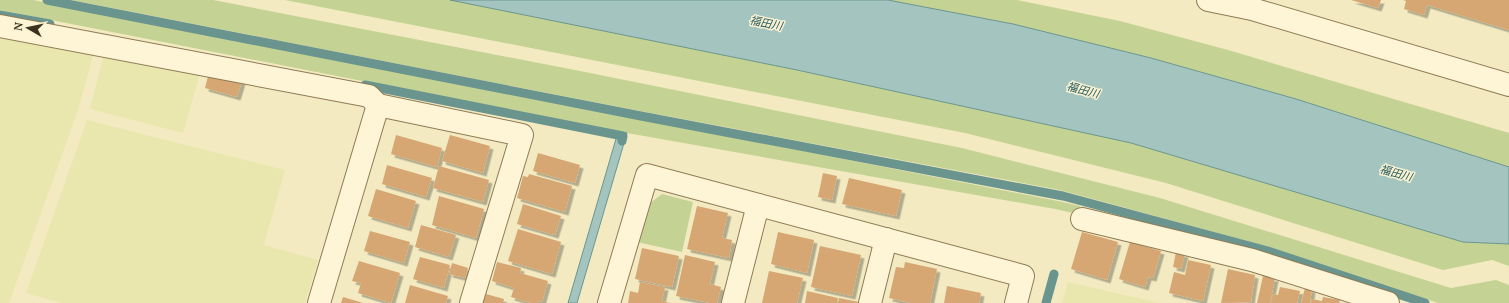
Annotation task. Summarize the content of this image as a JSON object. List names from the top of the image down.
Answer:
{
  "water": ["福田川"],
  "north": "left"
}
